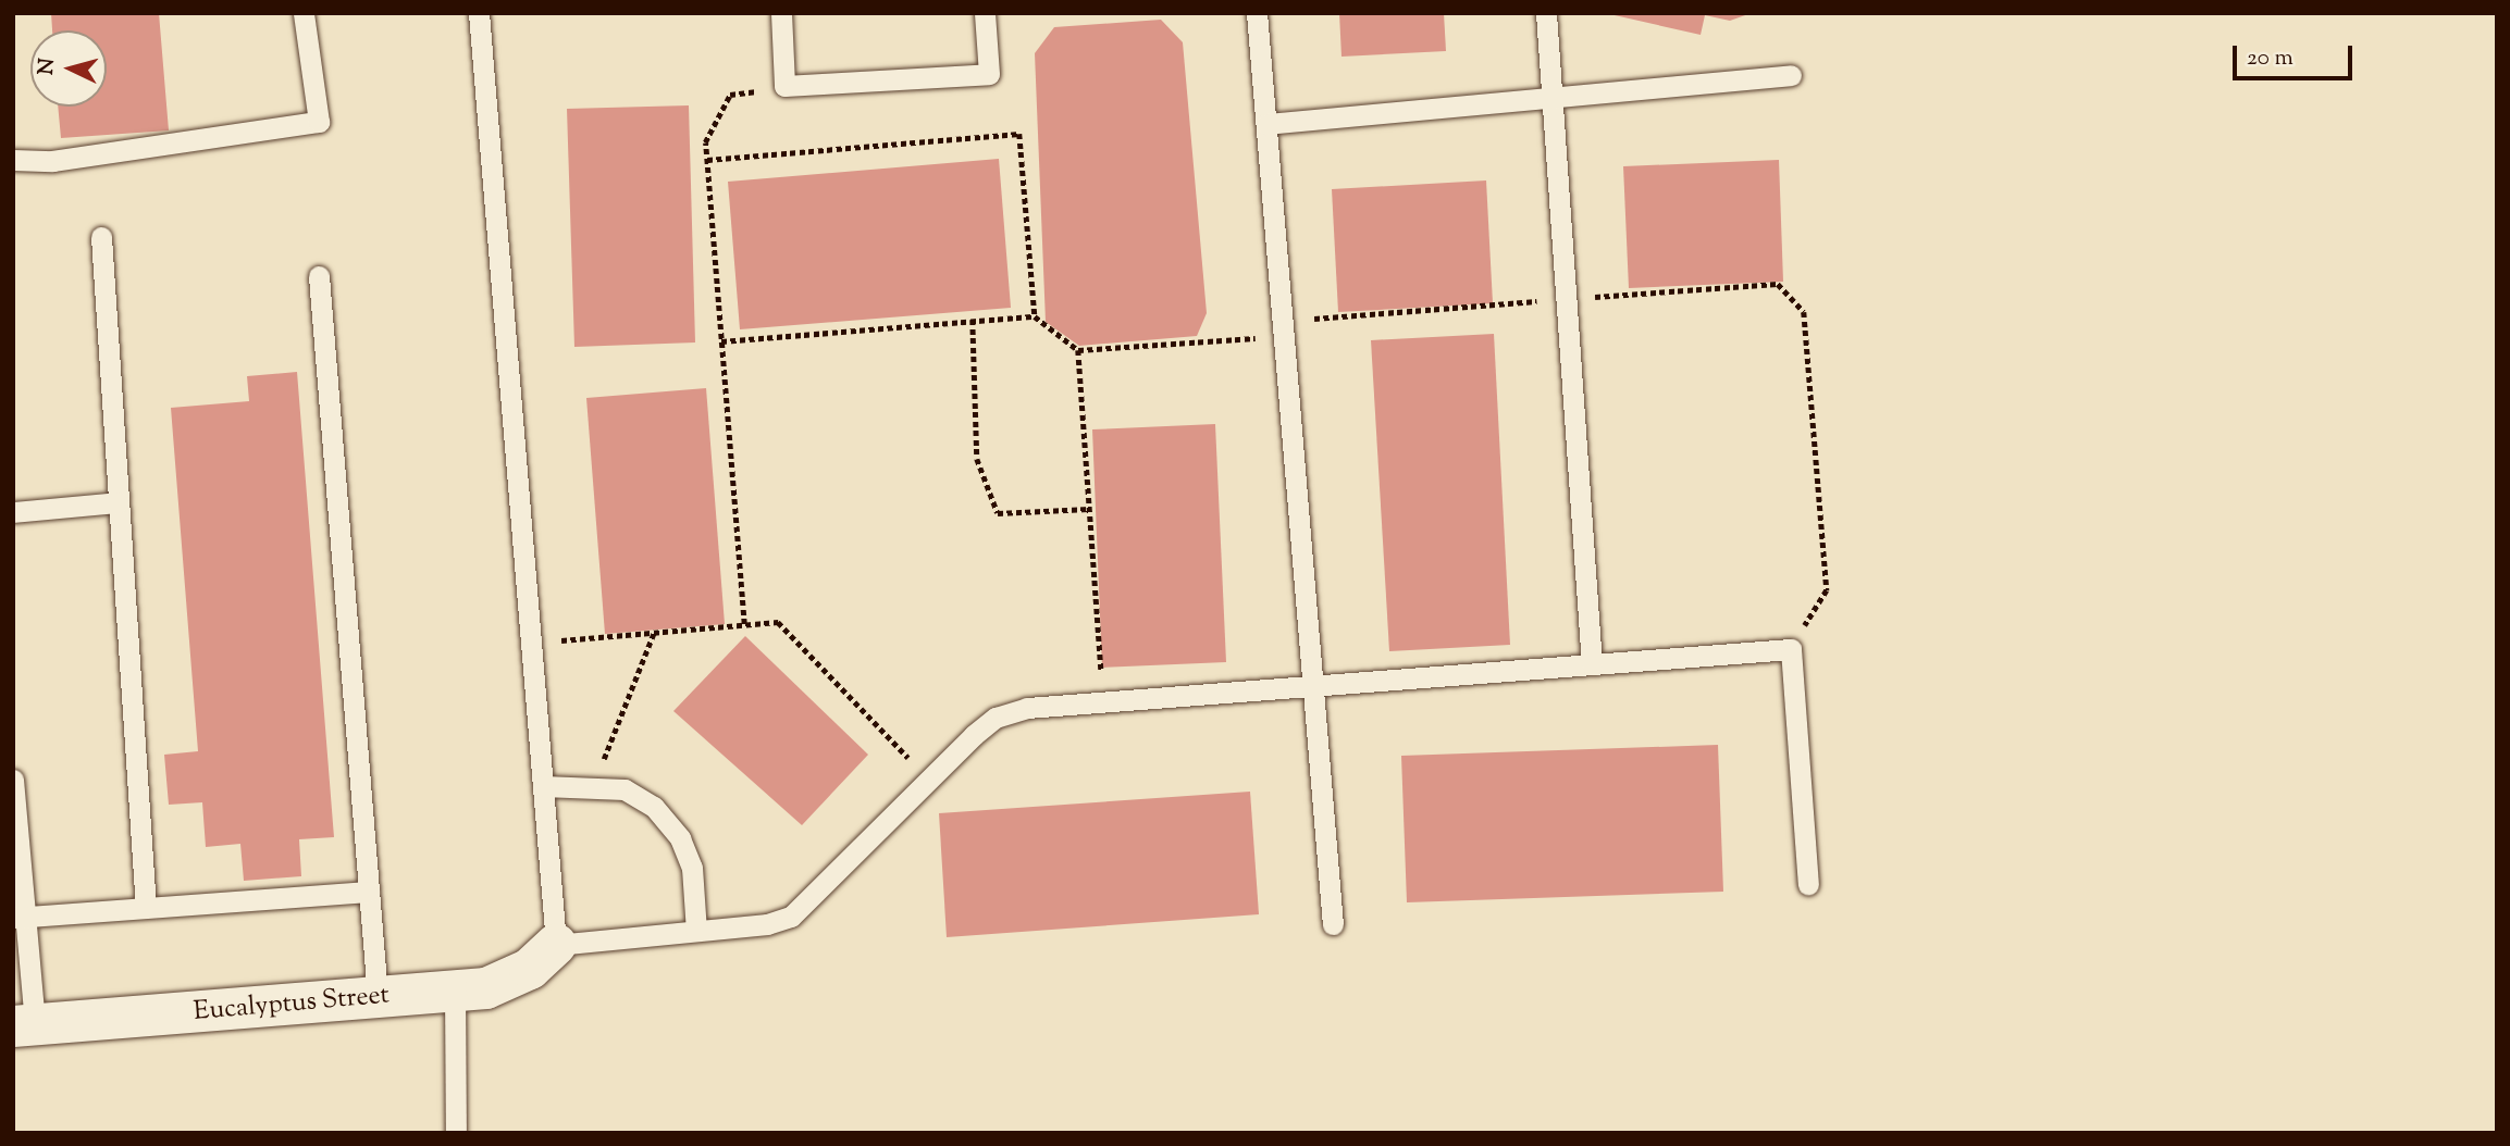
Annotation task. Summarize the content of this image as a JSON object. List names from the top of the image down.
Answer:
{
  "streets": {
    "street": ["Eucalyptus Street"]
  },
  "scale_bar": "20 m",
  "north": "left"
}
